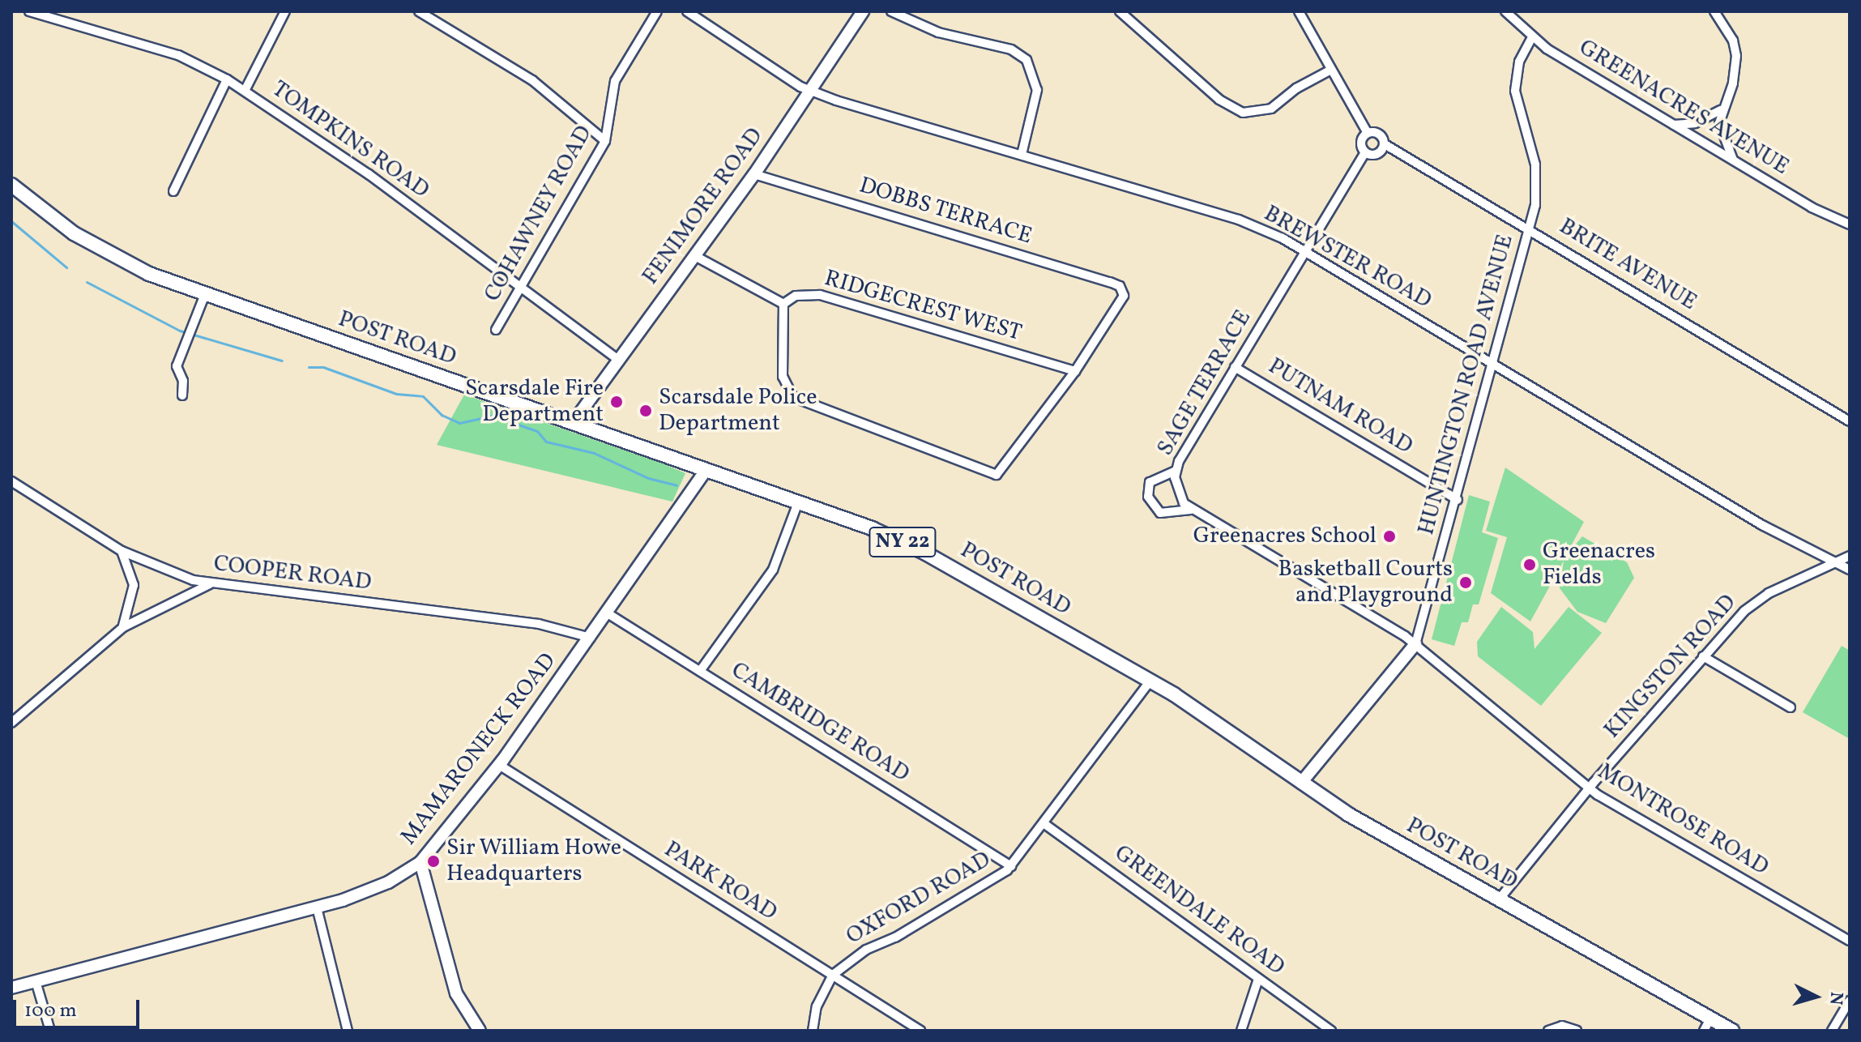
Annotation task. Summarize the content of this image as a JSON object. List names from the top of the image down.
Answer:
{
  "streets": {
    "main road": ["POST ROAD", "NY 22"],
    "street": [
      "GREENACRES AVENUE",
      "TOMPKINS ROAD",
      "FENIMORE ROAD",
      "DOBBS TERRACE",
      "COHAWNEY ROAD",
      "BREWSTER ROAD",
      "BRITE AVENUE",
      "RIDGECREST WEST",
      "SAGE TERRACE",
      "HUNTINGTON ROAD AVENUE",
      "PUTNAM ROAD",
      "COOPER ROAD",
      "KINGSTON ROAD",
      "CAMBRIDGE ROAD",
      "MAMARONECK ROAD",
      "MONTROSE ROAD",
      "PARK ROAD",
      "OXFORD ROAD",
      "GREENDALE ROAD"
    ]
  },
  "crossings": [
    ["GREENACRES AVENUE", "HUNTINGTON ROAD AVENUE"],
    ["TOMPKINS ROAD", "FENIMORE ROAD"],
    ["TOMPKINS ROAD", "COHAWNEY ROAD"],
    ["FENIMORE ROAD", "DOBBS TERRACE"],
    ["FENIMORE ROAD", "BREWSTER ROAD"],
    ["FENIMORE ROAD", "POST ROAD"],
    ["DOBBS TERRACE", "RIDGECREST WEST"],
    ["BREWSTER ROAD", "SAGE TERRACE"],
    ["BREWSTER ROAD", "HUNTINGTON ROAD AVENUE"],
    ["BREWSTER ROAD", "KINGSTON ROAD"],
    ["BRITE AVENUE", "SAGE TERRACE"],
    ["BRITE AVENUE", "HUNTINGTON ROAD AVENUE"],
    ["POST ROAD", "HUNTINGTON ROAD AVENUE"],
    ["POST ROAD", "KINGSTON ROAD"],
    ["POST ROAD", "MAMARONECK ROAD"],
    ["POST ROAD", "OXFORD ROAD"],
    ["SAGE TERRACE", "PUTNAM ROAD"],
    ["HUNTINGTON ROAD AVENUE", "PUTNAM ROAD"],
    ["HUNTINGTON ROAD AVENUE", "MONTROSE ROAD"],
    ["COOPER ROAD", "MAMARONECK ROAD"],
    ["KINGSTON ROAD", "MONTROSE ROAD"],
    ["CAMBRIDGE ROAD", "MAMARONECK ROAD"],
    ["CAMBRIDGE ROAD", "OXFORD ROAD"],
    ["MAMARONECK ROAD", "PARK ROAD"],
    ["PARK ROAD", "OXFORD ROAD"],
    ["OXFORD ROAD", "GREENDALE ROAD"]
  ],
  "places": [
    "Scarsdale Fire Department",
    "Scarsdale Police Department",
    "Greenacres School",
    "Greenacres Fields",
    "Basketball Courts and Playground",
    "Sir William Howe Headquarters"
  ],
  "scale_bar": "100 m",
  "north": "right"
}
